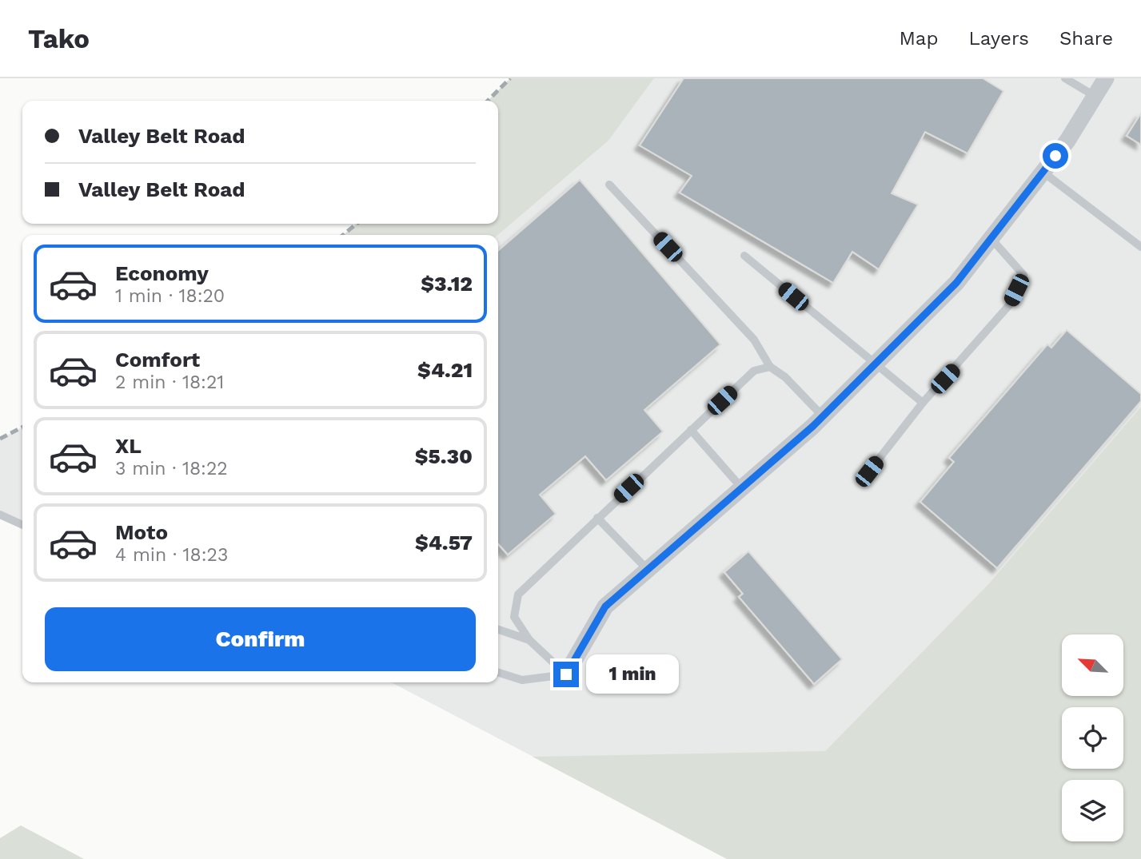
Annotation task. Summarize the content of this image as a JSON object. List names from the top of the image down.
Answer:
{
  "north": "top left",
  "page": {
    "header": "Tako",
    "nav": ["Map", "Layers", "Share"],
    "banner": ["Valley Belt Road", "Valley Belt Road"],
    "list": [
      {
        "name": "Economy",
        "note": "1 min · 18:20",
        "value": "$3.12"
      },
      {
        "name": "Comfort",
        "note": "2 min · 18:21",
        "value": "$4.21"
      },
      {
        "name": "XL",
        "note": "3 min · 18:22",
        "value": "$5.30"
      },
      {
        "name": "Moto",
        "note": "4 min · 18:23",
        "value": "$4.57"
      }
    ],
    "buttons": "Confirm",
    "bubble": "1 min"
  }
}
